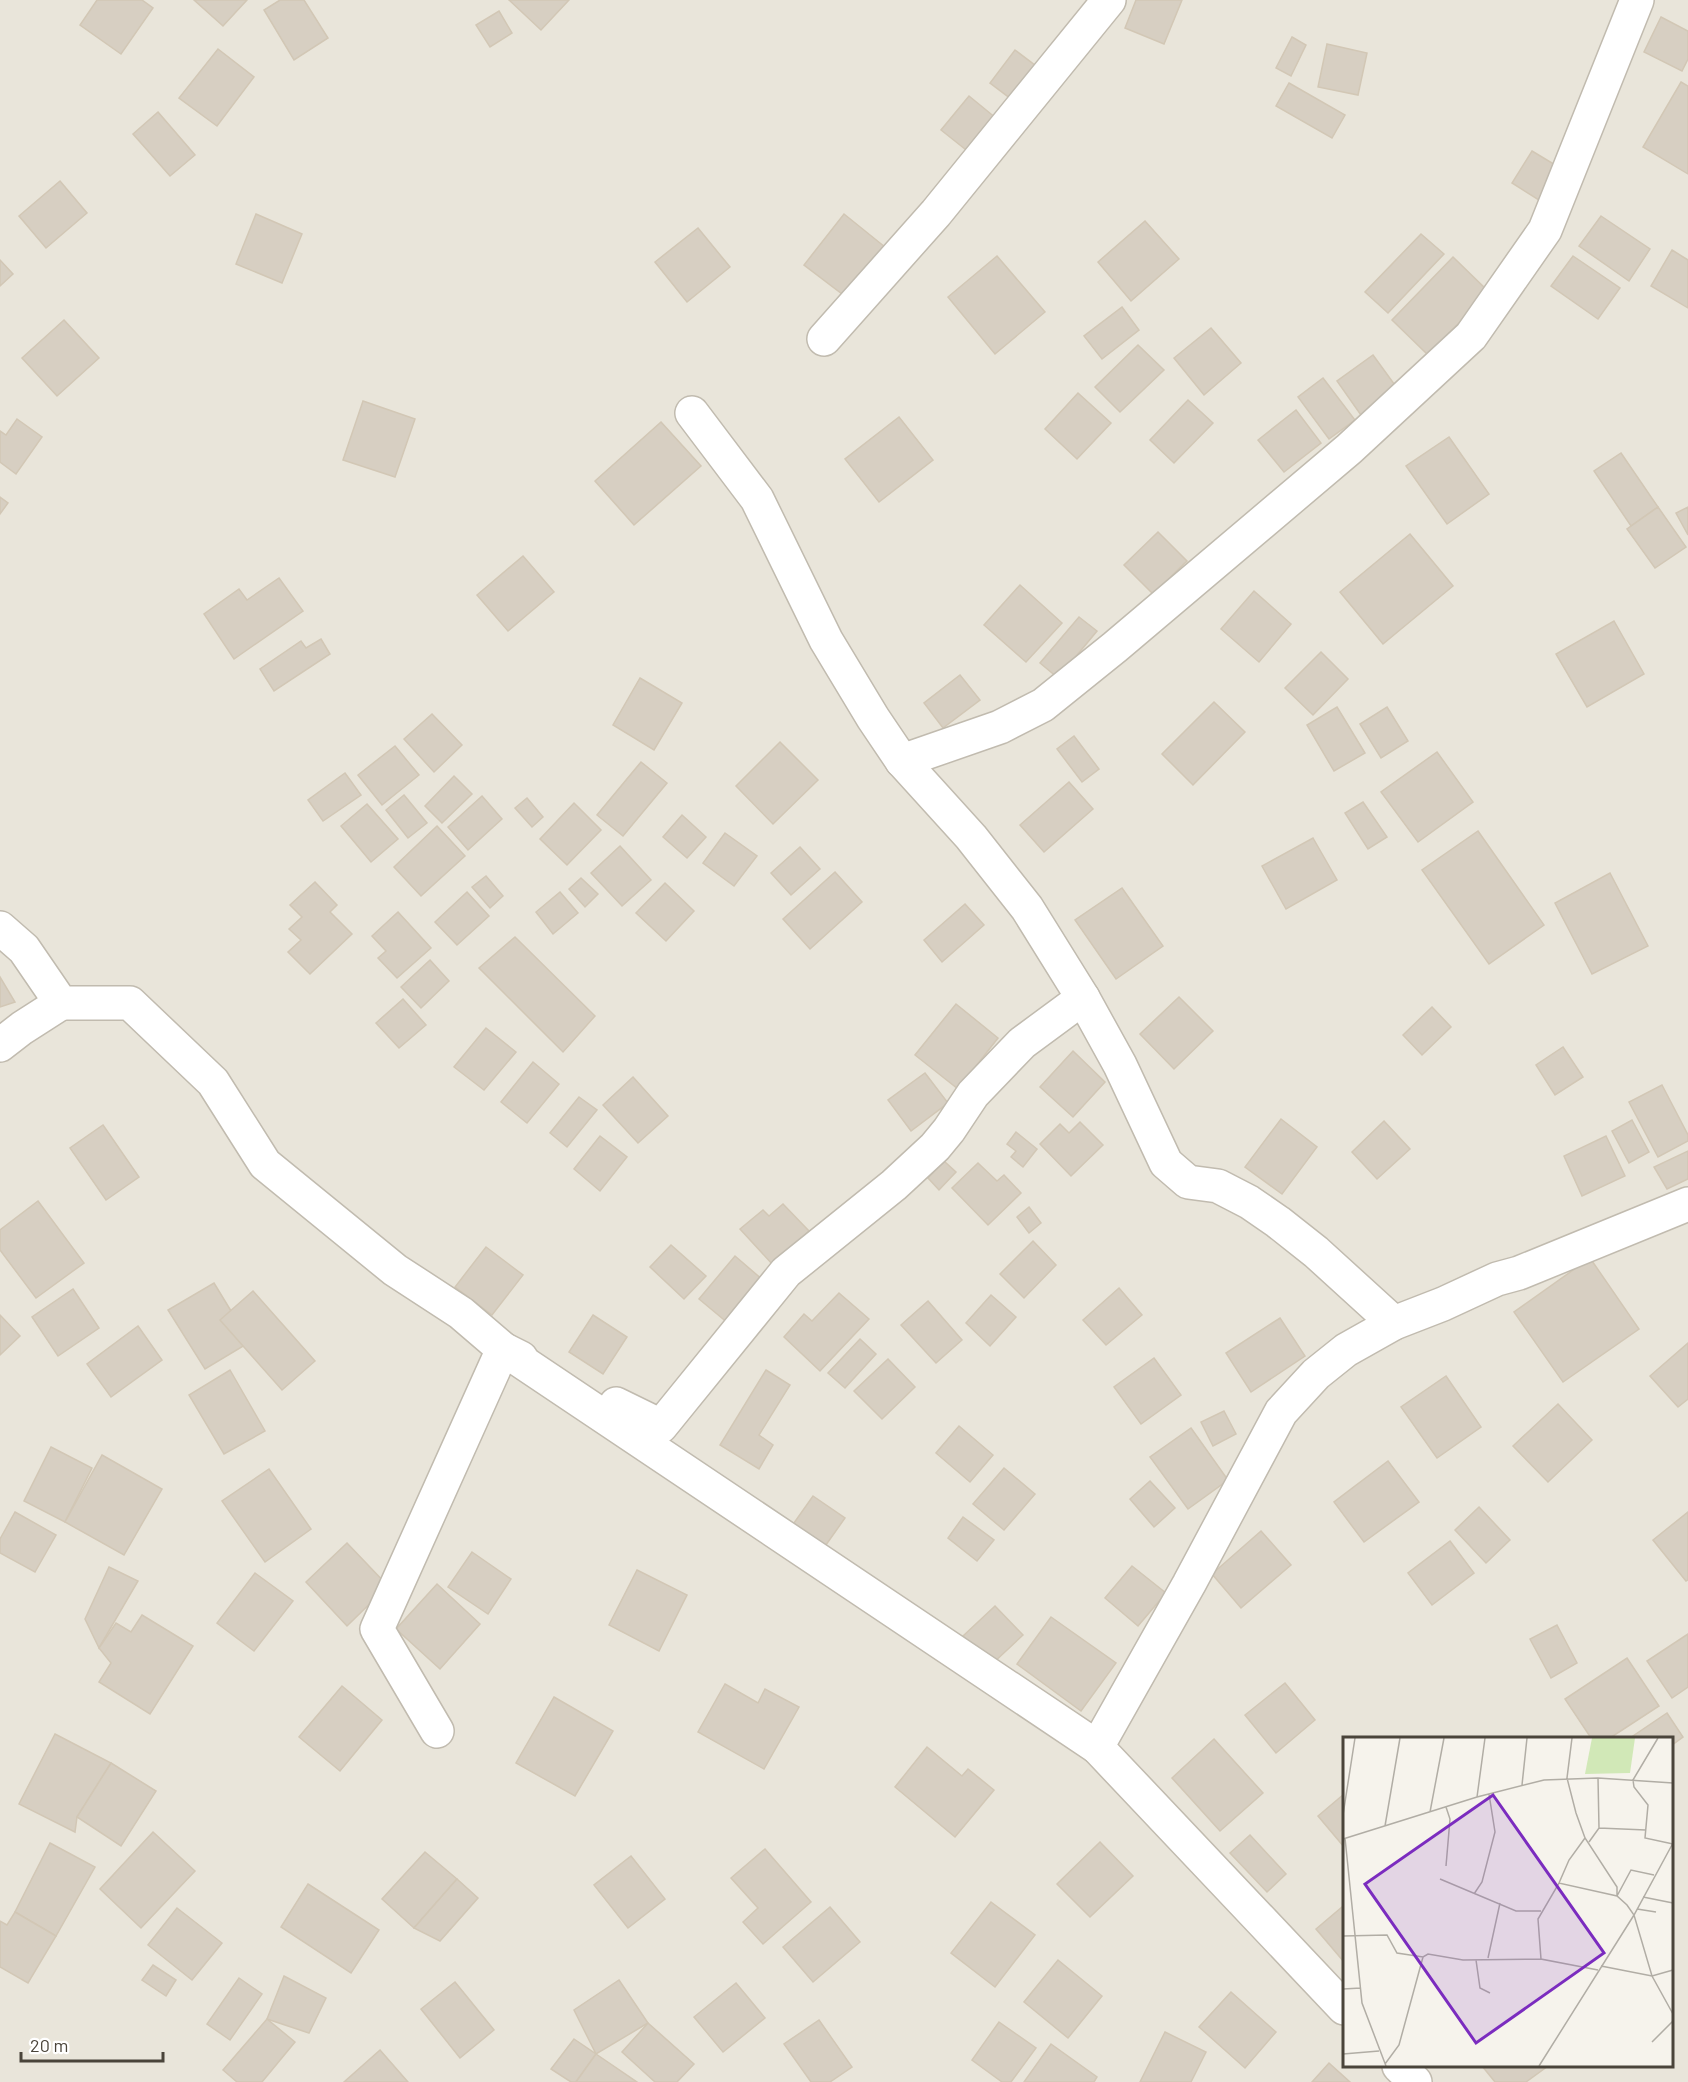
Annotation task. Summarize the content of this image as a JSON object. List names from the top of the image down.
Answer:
{
  "scale_bar": "20 m"
}
